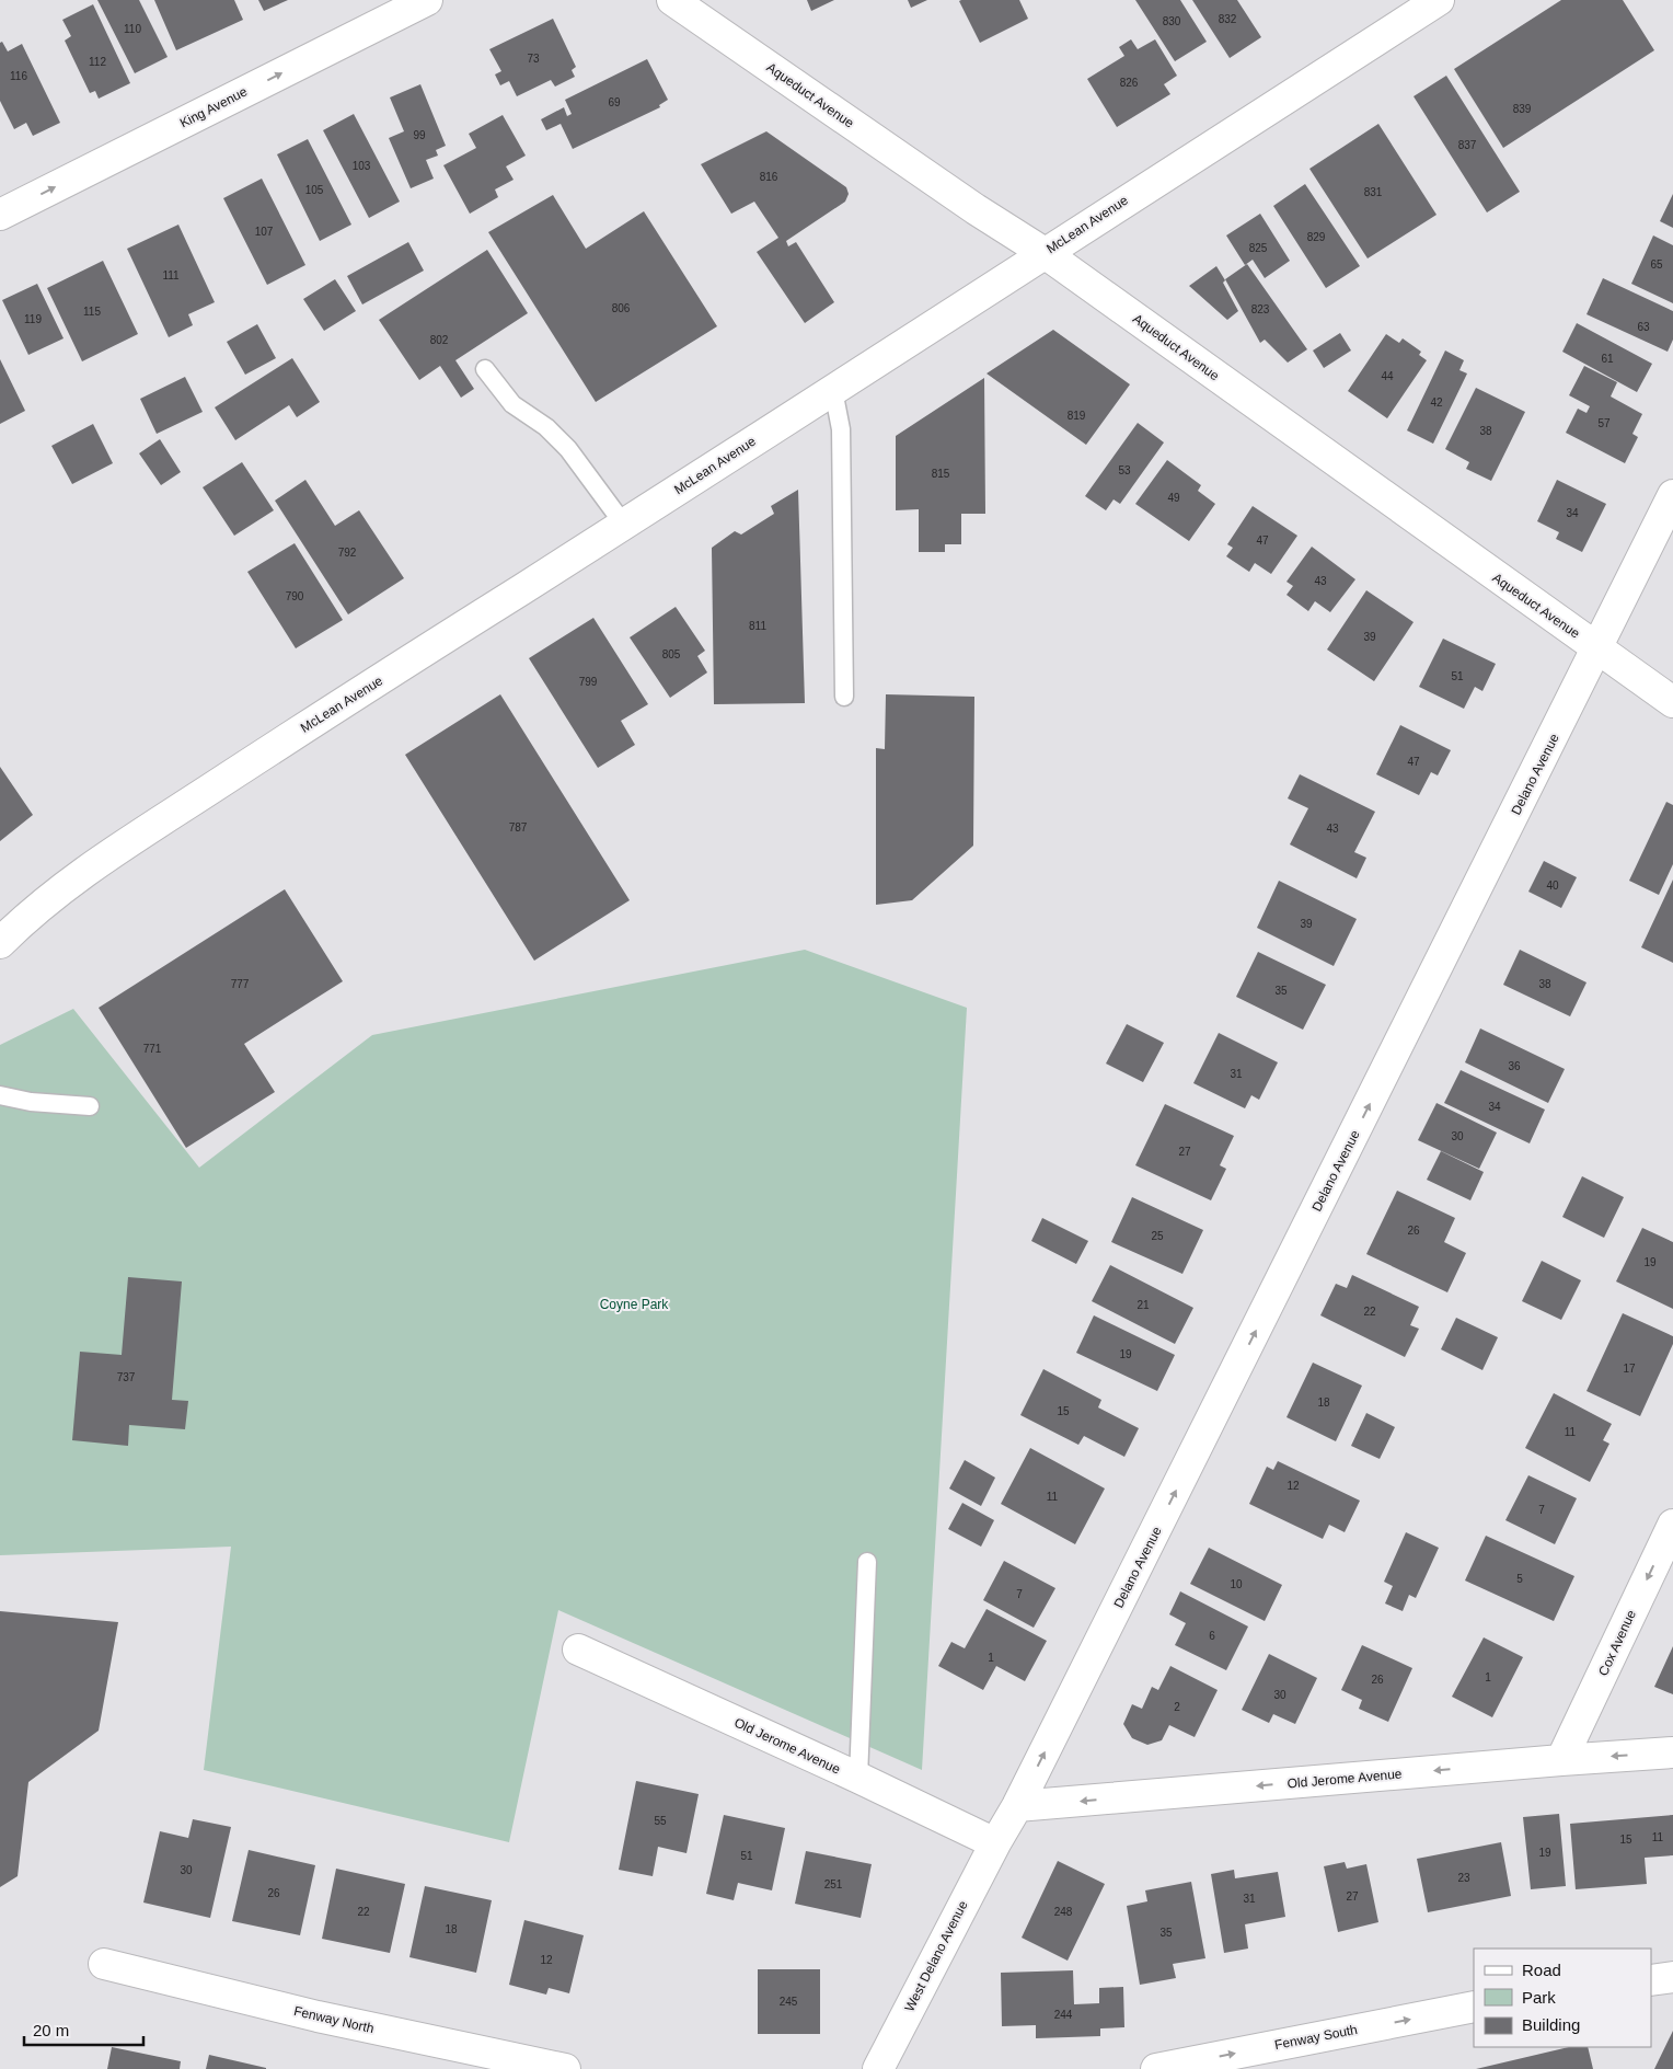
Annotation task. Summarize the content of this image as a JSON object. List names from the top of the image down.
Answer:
{
  "streets": {
    "street": [
      "Aqueduct Avenue",
      "King Avenue",
      "McLean Avenue",
      "Delano Avenue",
      "Cox Avenue",
      "Old Jerome Avenue",
      "West Delano Avenue",
      "Fenway North",
      "Fenway South"
    ]
  },
  "crossings": [
    ["Aqueduct Avenue", "McLean Avenue"],
    ["Aqueduct Avenue", "Delano Avenue"],
    ["Delano Avenue", "Old Jerome Avenue"],
    ["Delano Avenue", "West Delano Avenue"],
    ["Cox Avenue", "Old Jerome Avenue"],
    ["Old Jerome Avenue", "West Delano Avenue"]
  ],
  "one_way": [
    "King Avenue",
    "Delano Avenue",
    "Cox Avenue",
    "Old Jerome Avenue",
    "Fenway South"
  ],
  "parks": ["Coyne Park"],
  "house_numbers": [
    "832",
    "830",
    "110",
    "73",
    "112",
    "116",
    "826",
    "69",
    "839",
    "99",
    "837",
    "103",
    "816",
    "105",
    "831",
    "107",
    "829",
    "825",
    "65",
    "111",
    "806",
    "823",
    "115",
    "119",
    "63",
    "802",
    "61",
    "44",
    "42",
    "819",
    "57",
    "38",
    "53",
    "815",
    "49",
    "34",
    "47",
    "792",
    "43",
    "790",
    "811",
    "39",
    "805",
    "51",
    "799",
    "47",
    "787",
    "43",
    "40",
    "39",
    "777",
    "38",
    "35",
    "771",
    "36",
    "31",
    "34",
    "30",
    "27",
    "26",
    "25",
    "19",
    "21",
    "22",
    "19",
    "17",
    "737",
    "18",
    "15",
    "11",
    "12",
    "11",
    "7",
    "5",
    "10",
    "7",
    "6",
    "1",
    "1",
    "26",
    "30",
    "2",
    "55",
    "11",
    "15",
    "19",
    "51",
    "30",
    "23",
    "251",
    "26",
    "27",
    "31",
    "22",
    "248",
    "18",
    "35",
    "12",
    "245",
    "244"
  ],
  "legend": ["Road", "Park", "Building"],
  "scale_bar": "20 m"
}
